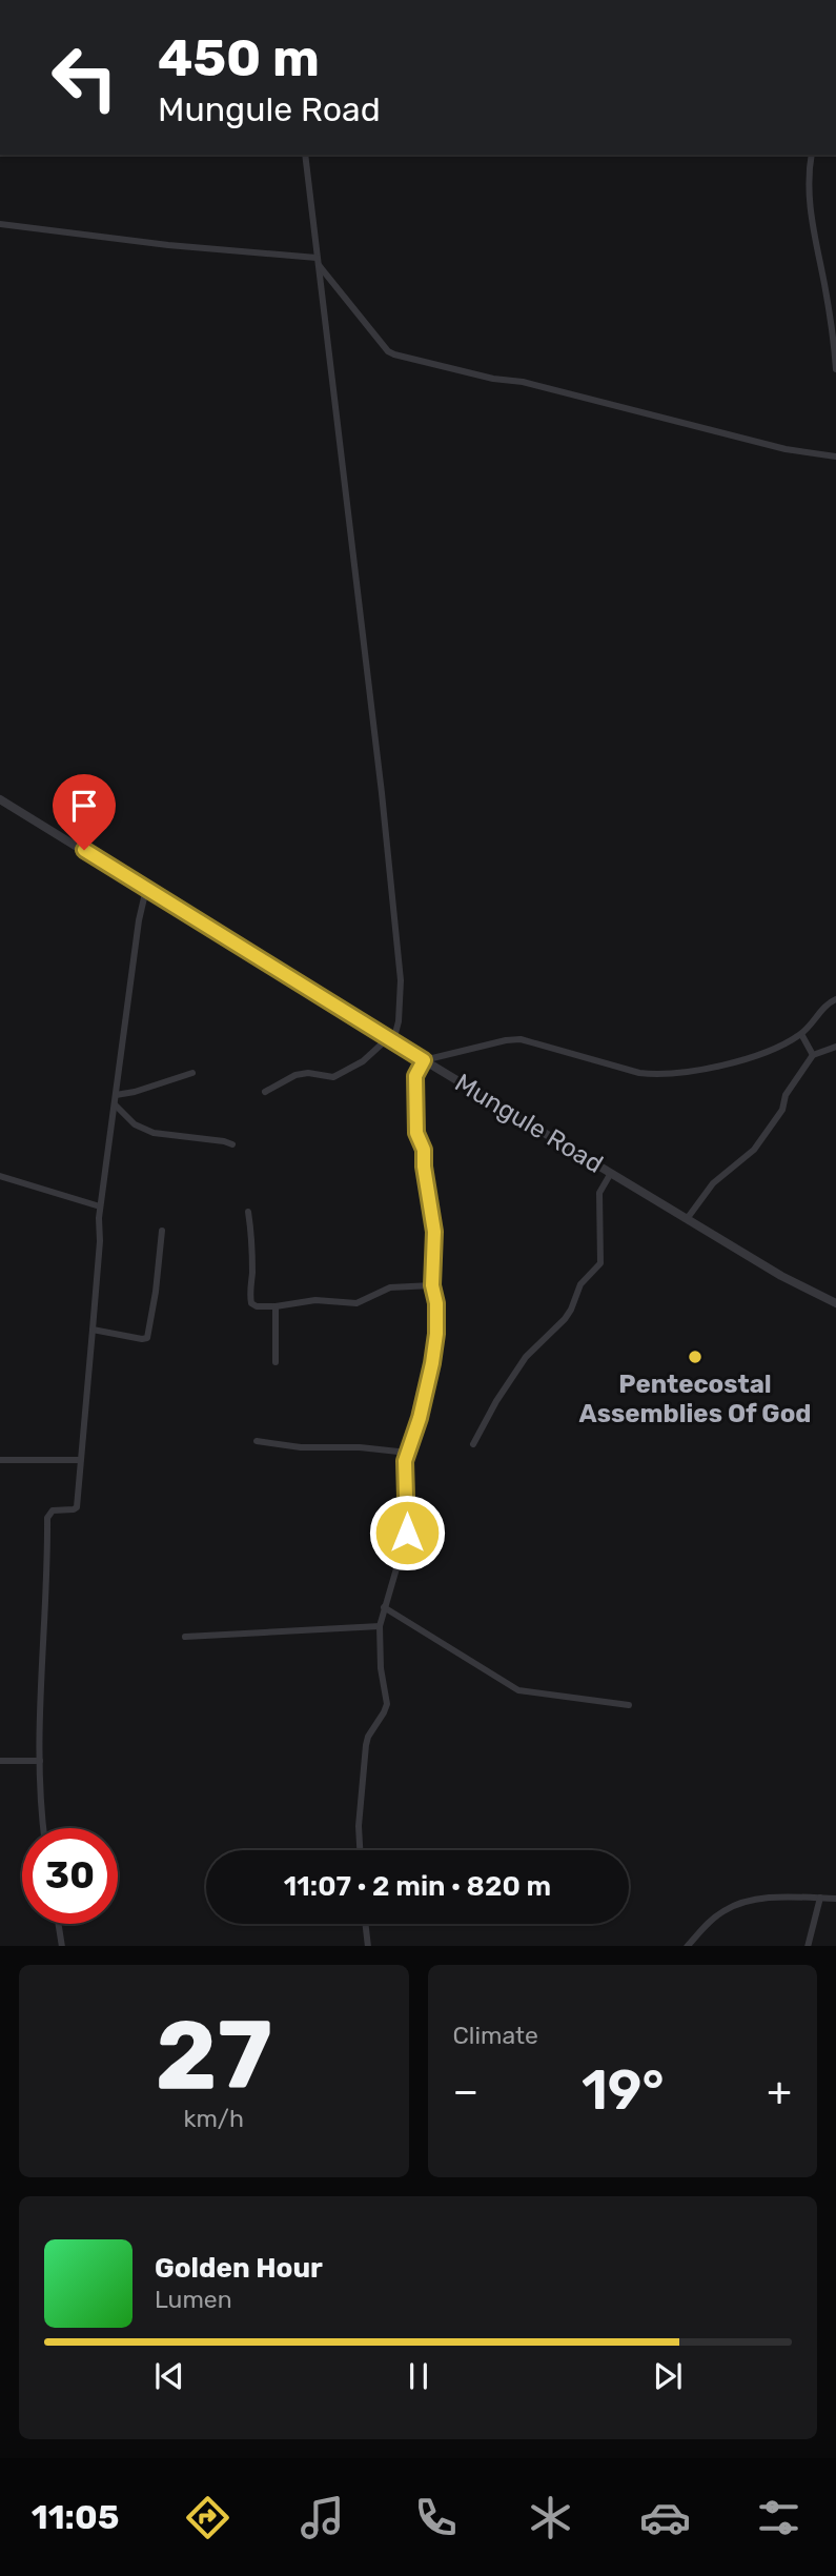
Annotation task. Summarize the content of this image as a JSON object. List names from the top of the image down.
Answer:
{
  "streets": {
    "street": ["Mungule Road"]
  },
  "places": ["Pentecostal Assemblies Of God"],
  "page": {
    "turn": ["450 m", "Mungule Road"],
    "limit": "30",
    "trip": "11:07 · 2 min · 820 m",
    "tile": [
      ["27", "km/h"],
      "Climate"
    ],
    "heat": ["−", "19°", "+"],
    "song": ["Golden Hour", "Lumen"],
    "tabs": "11:05"
  }
}
